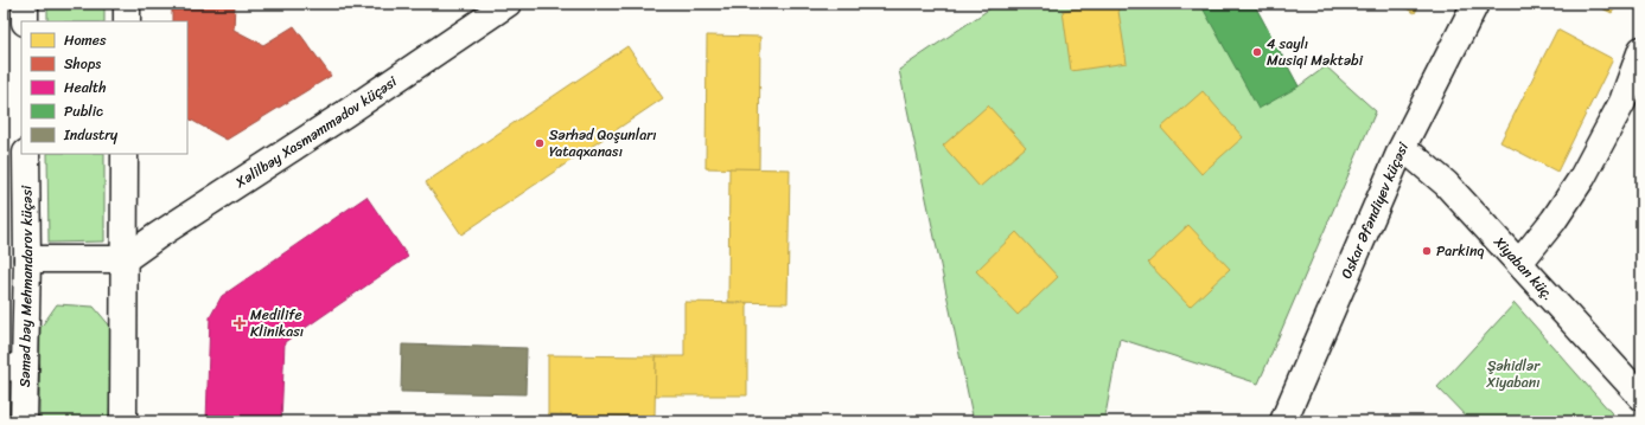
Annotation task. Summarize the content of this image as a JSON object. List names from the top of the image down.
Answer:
{
  "streets": {
    "street": [
      "Xəlilbəy Xasməmmədov küçəsi",
      "Oskar Əfəndiyev küçəsi",
      "Xiyaban küç.",
      "Səməd bəy Mehmandarov küçəsi"
    ]
  },
  "crossings": [
    ["Oskar Əfəndiyev küçəsi", "Xiyaban küç."]
  ],
  "parks": ["Şəhidlər Xiyabanı"],
  "places": {
    "other": ["4 saylı Musiqi Məktəbi", "Sərhəd Qoşunları Yataqxanası", "Parkinq"],
    "health": ["Medilife Klinikası"]
  },
  "legend": [
    "Homes",
    "Shops",
    "Health",
    "Public",
    "Industry"
  ]
}
